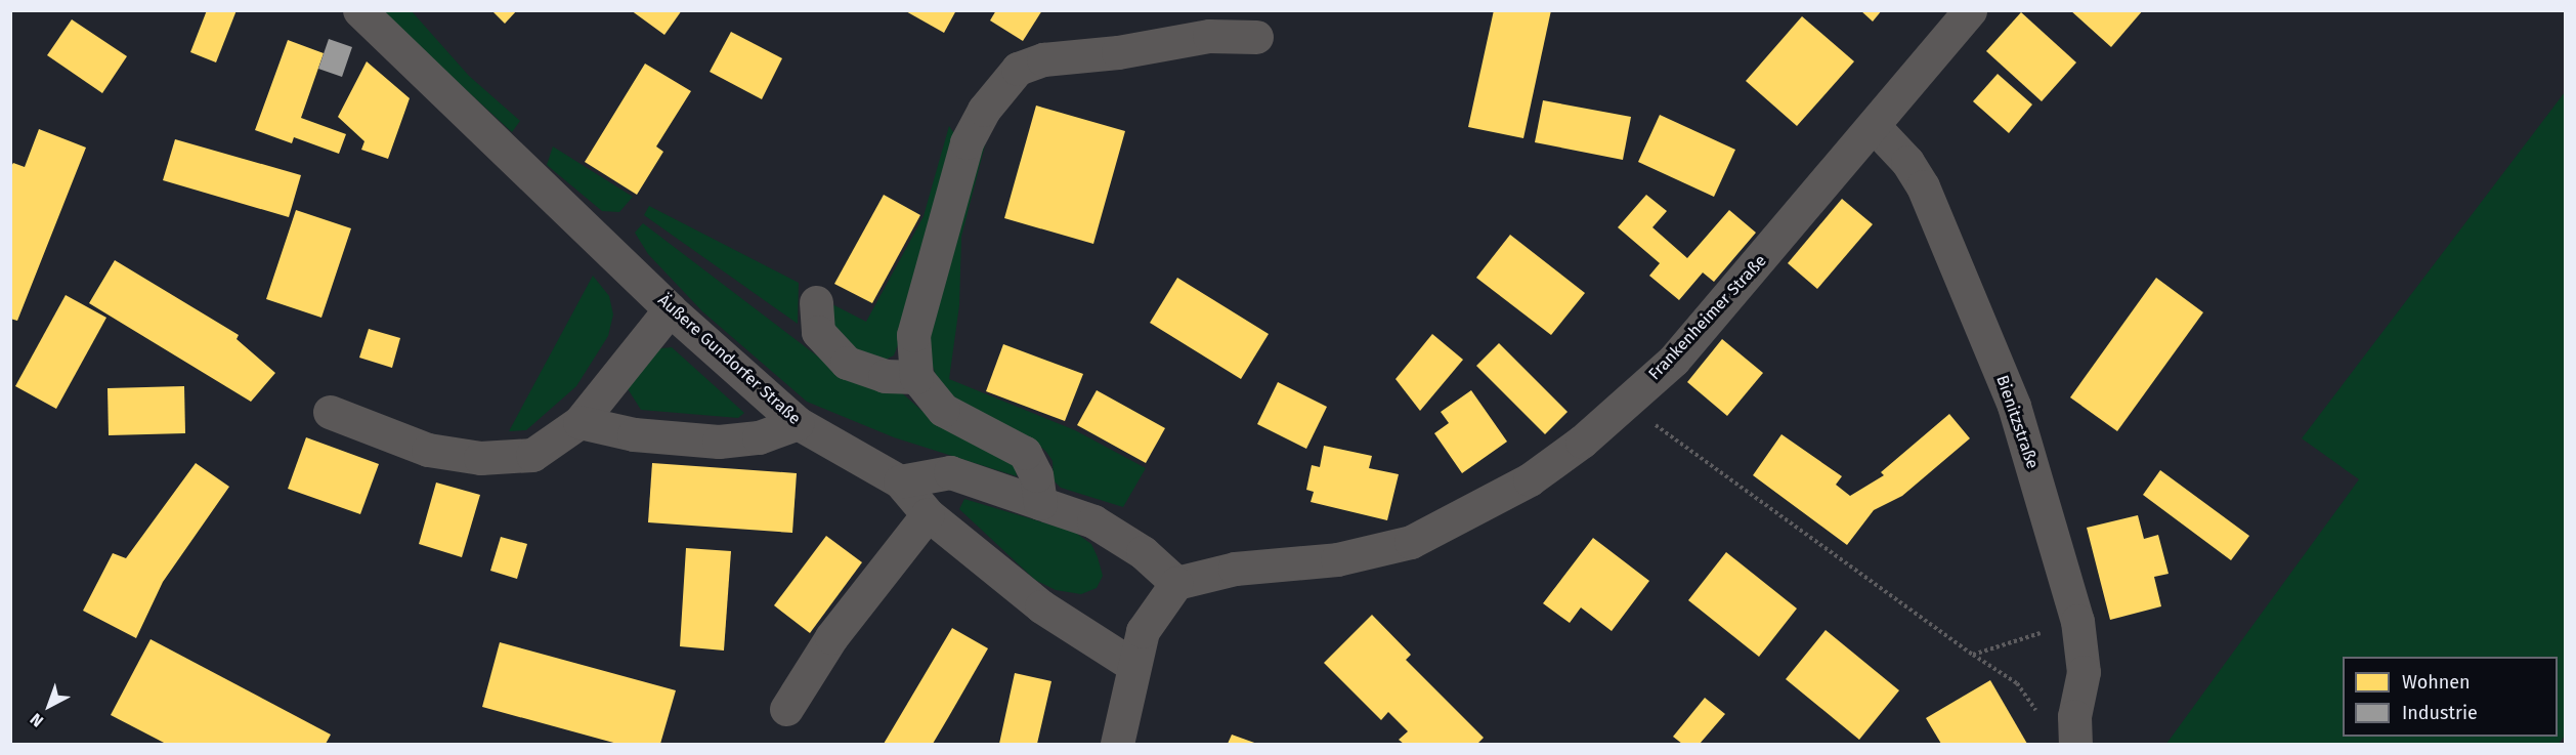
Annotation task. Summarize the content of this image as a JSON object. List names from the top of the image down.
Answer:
{
  "streets": {
    "street": ["Frankenheimer Straße", "Äußere Gundorfer Straße", "Bienitzstraße"]
  },
  "crossings": [
    ["Frankenheimer Straße", "Bienitzstraße"]
  ],
  "legend": ["Wohnen", "Industrie"],
  "north": "bottom left"
}
